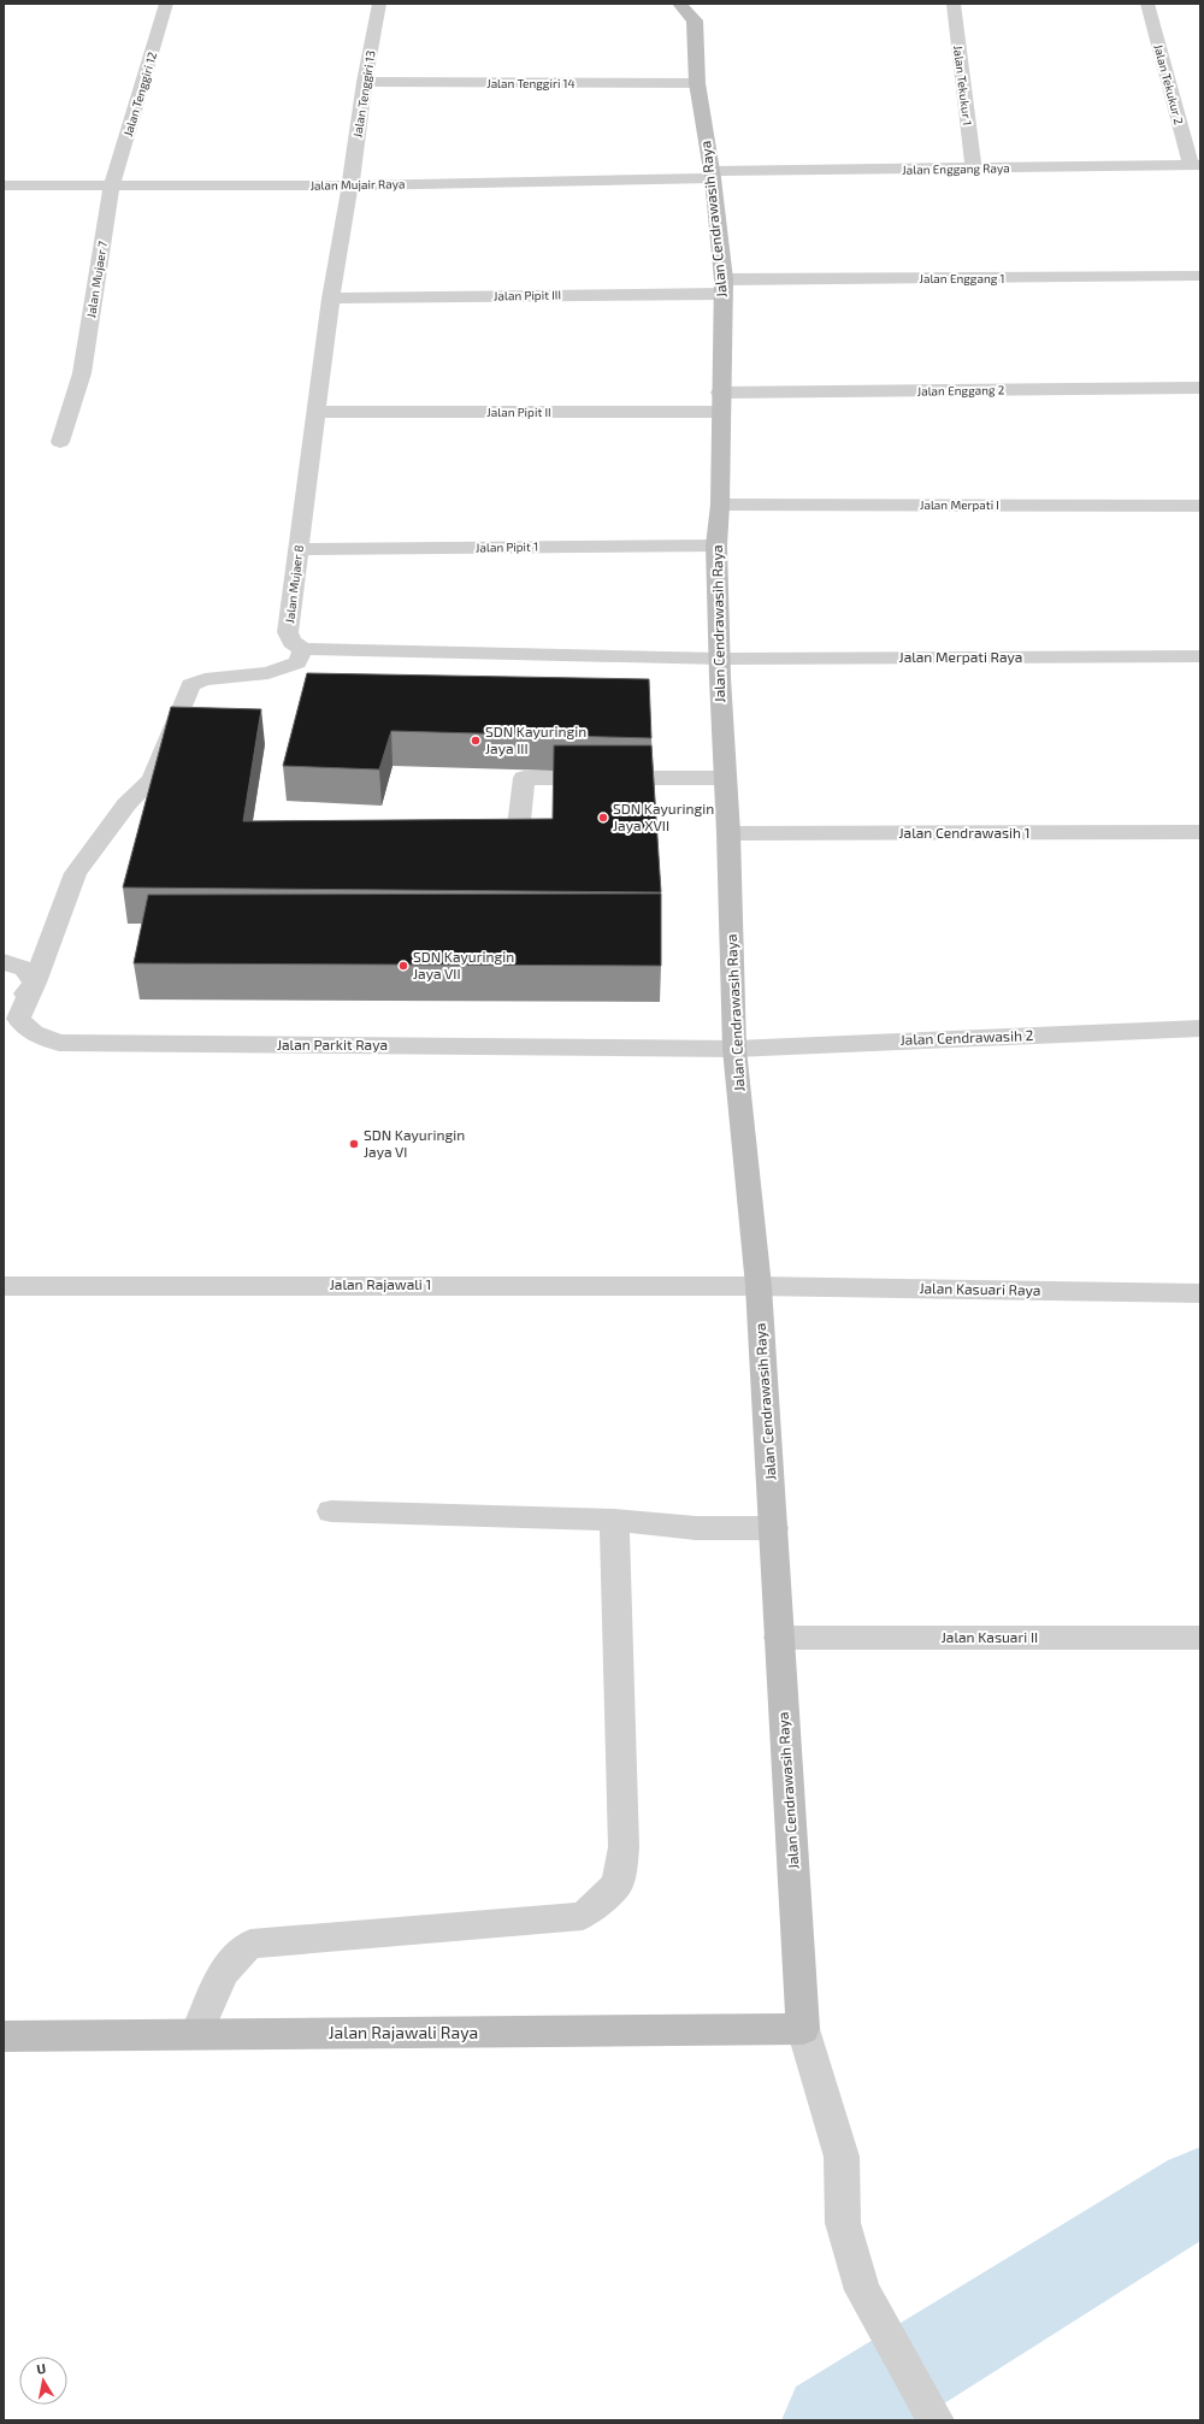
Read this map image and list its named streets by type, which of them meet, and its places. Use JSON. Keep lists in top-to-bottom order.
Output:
{
  "streets": {
    "street": [
      "Jalan Tenggiri 14",
      "Jalan Tekukur 2",
      "Jalan Tekukur 1",
      "Jalan Tenggiri 12",
      "Jalan Tenggiri 13",
      "Jalan Enggang Raya",
      "Jalan Mujair Raya",
      "Jalan Cendrawasih Raya",
      "Jalan Enggang 1",
      "Jalan Mujaer 7",
      "Jalan Pipit III",
      "Jalan Enggang 2",
      "Jalan Pipit II",
      "Jalan Merpati I",
      "Jalan Pipit 1",
      "Jalan Mujaer 8",
      "Jalan Merpati Raya",
      "Jalan Cendrawasih 1",
      "Jalan Cendrawasih 2",
      "Jalan Parkit Raya",
      "Jalan Rajawali 1",
      "Jalan Kasuari Raya",
      "Jalan Kasuari II",
      "Jalan Rajawali Raya"
    ]
  },
  "crossings": [
    ["Jalan Tenggiri 14", "Jalan Tenggiri 13"],
    ["Jalan Tenggiri 14", "Jalan Cendrawasih Raya"],
    ["Jalan Tekukur 2", "Jalan Enggang Raya"],
    ["Jalan Tekukur 1", "Jalan Enggang Raya"],
    ["Jalan Tenggiri 12", "Jalan Mujair Raya"],
    ["Jalan Tenggiri 12", "Jalan Mujaer 7"],
    ["Jalan Tenggiri 13", "Jalan Mujair Raya"],
    ["Jalan Tenggiri 13", "Jalan Mujaer 8"],
    ["Jalan Enggang Raya", "Jalan Mujair Raya"],
    ["Jalan Enggang Raya", "Jalan Cendrawasih Raya"],
    ["Jalan Mujair Raya", "Jalan Cendrawasih Raya"],
    ["Jalan Mujair Raya", "Jalan Mujaer 7"],
    ["Jalan Mujair Raya", "Jalan Mujaer 8"],
    ["Jalan Cendrawasih Raya", "Jalan Enggang 1"],
    ["Jalan Cendrawasih Raya", "Jalan Pipit III"],
    ["Jalan Cendrawasih Raya", "Jalan Enggang 2"],
    ["Jalan Cendrawasih Raya", "Jalan Pipit II"],
    ["Jalan Cendrawasih Raya", "Jalan Merpati I"],
    ["Jalan Cendrawasih Raya", "Jalan Pipit 1"],
    ["Jalan Cendrawasih Raya", "Jalan Merpati Raya"],
    ["Jalan Cendrawasih Raya", "Jalan Cendrawasih 1"],
    ["Jalan Cendrawasih Raya", "Jalan Cendrawasih 2"],
    ["Jalan Cendrawasih Raya", "Jalan Parkit Raya"],
    ["Jalan Cendrawasih Raya", "Jalan Rajawali 1"],
    ["Jalan Cendrawasih Raya", "Jalan Kasuari Raya"],
    ["Jalan Cendrawasih Raya", "Jalan Kasuari II"],
    ["Jalan Cendrawasih Raya", "Jalan Rajawali Raya"],
    ["Jalan Enggang 1", "Jalan Pipit III"],
    ["Jalan Pipit III", "Jalan Mujaer 8"],
    ["Jalan Enggang 2", "Jalan Pipit II"],
    ["Jalan Pipit II", "Jalan Mujaer 8"],
    ["Jalan Pipit 1", "Jalan Mujaer 8"],
    ["Jalan Cendrawasih 2", "Jalan Parkit Raya"],
    ["Jalan Rajawali 1", "Jalan Kasuari Raya"]
  ],
  "places": [
    "SDN Kayuringin Jaya III",
    "SDN Kayuringin Jaya XVII",
    "SDN Kayuringin Jaya VII",
    "SDN Kayuringin Jaya VI"
  ],
  "north": "top"
}
